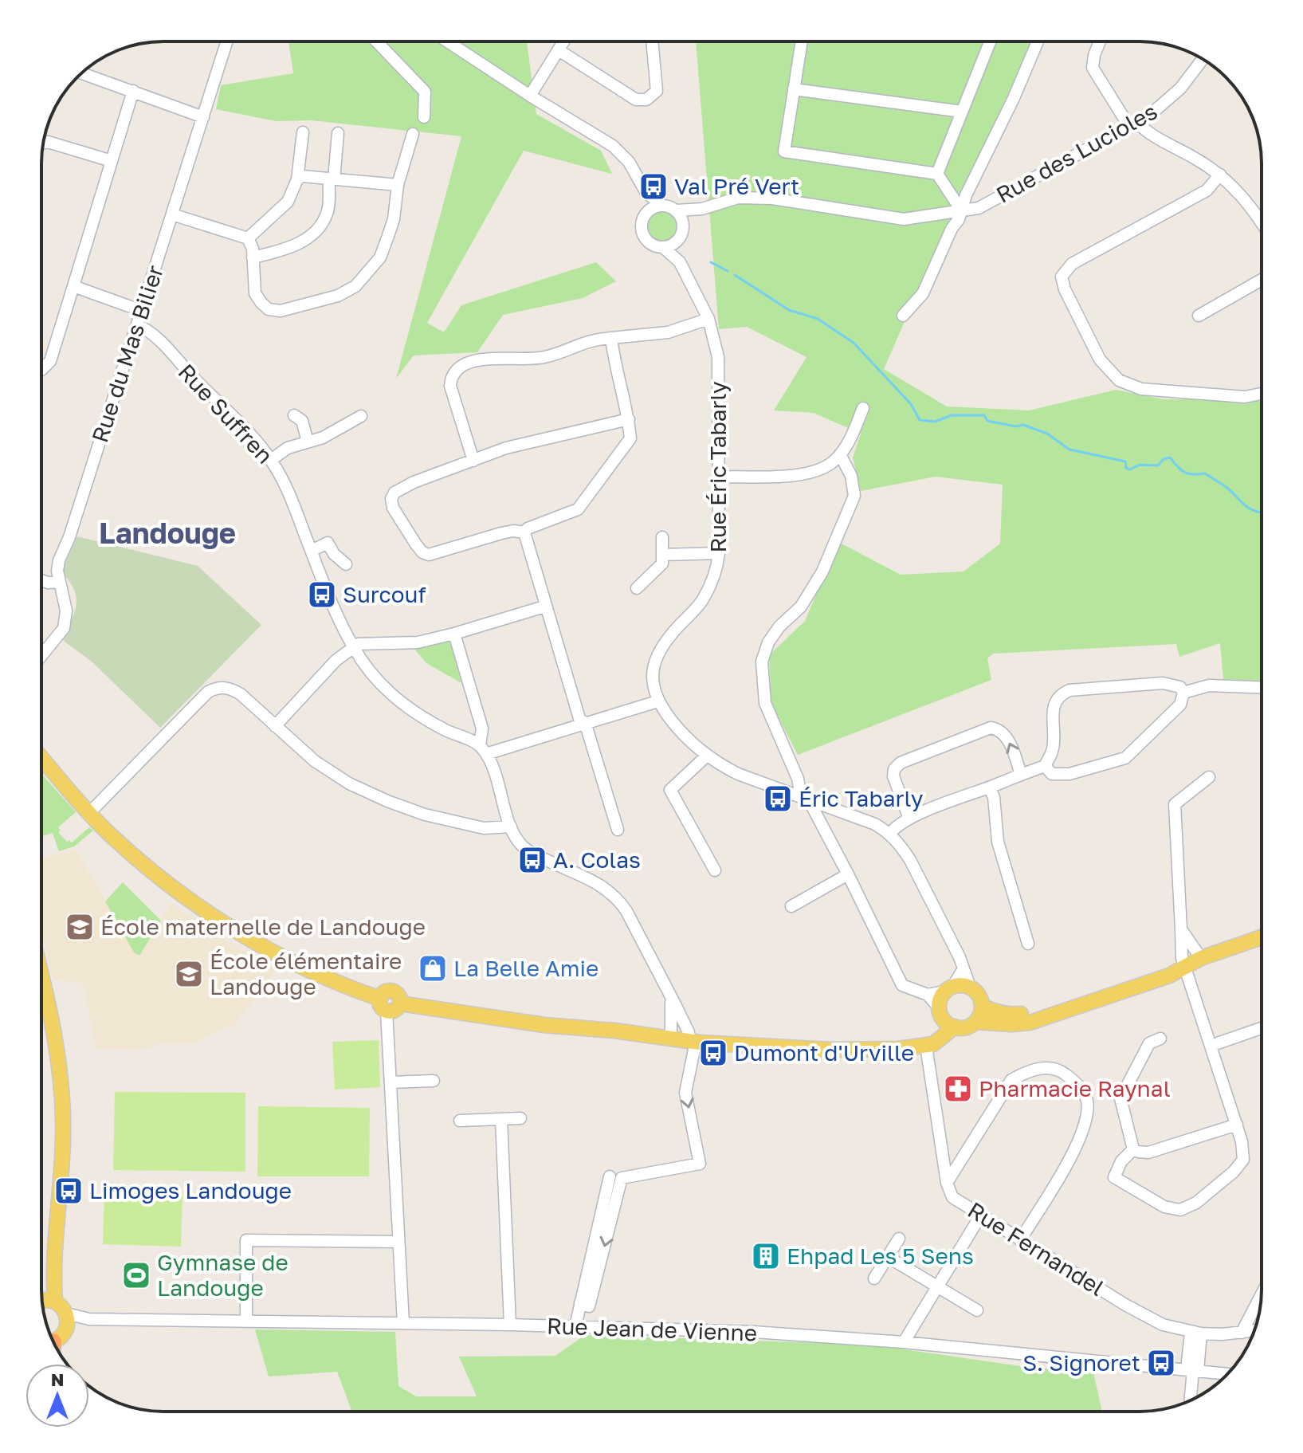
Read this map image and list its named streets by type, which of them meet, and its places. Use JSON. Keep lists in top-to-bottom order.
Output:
{
  "streets": {
    "street": [
      "Rue des Lucioles",
      "Rue du Mas Bilier",
      "Rue Suffren",
      "Rue Éric Tabarly",
      "Rue Fernandel",
      "Rue Jean de Vienne"
    ]
  },
  "crossings": [
    ["Rue du Mas Bilier", "Rue Suffren"]
  ],
  "districts": ["Landouge"],
  "places": {
    "bus stop": [
      "Val Pré Vert",
      "Surcouf",
      "Éric Tabarly",
      "A. Colas",
      "Dumont d'Urville",
      "Limoges Landouge",
      "S. Signoret"
    ],
    "school or university": ["École maternelle de Landouge", "École élémentaire Landouge"],
    "shop": ["La Belle Amie"],
    "pharmacy": ["Pharmacie Raynal"],
    "building": ["Ehpad Les 5 Sens"],
    "sports": ["Gymnase de Landouge"]
  },
  "north": "top"
}
